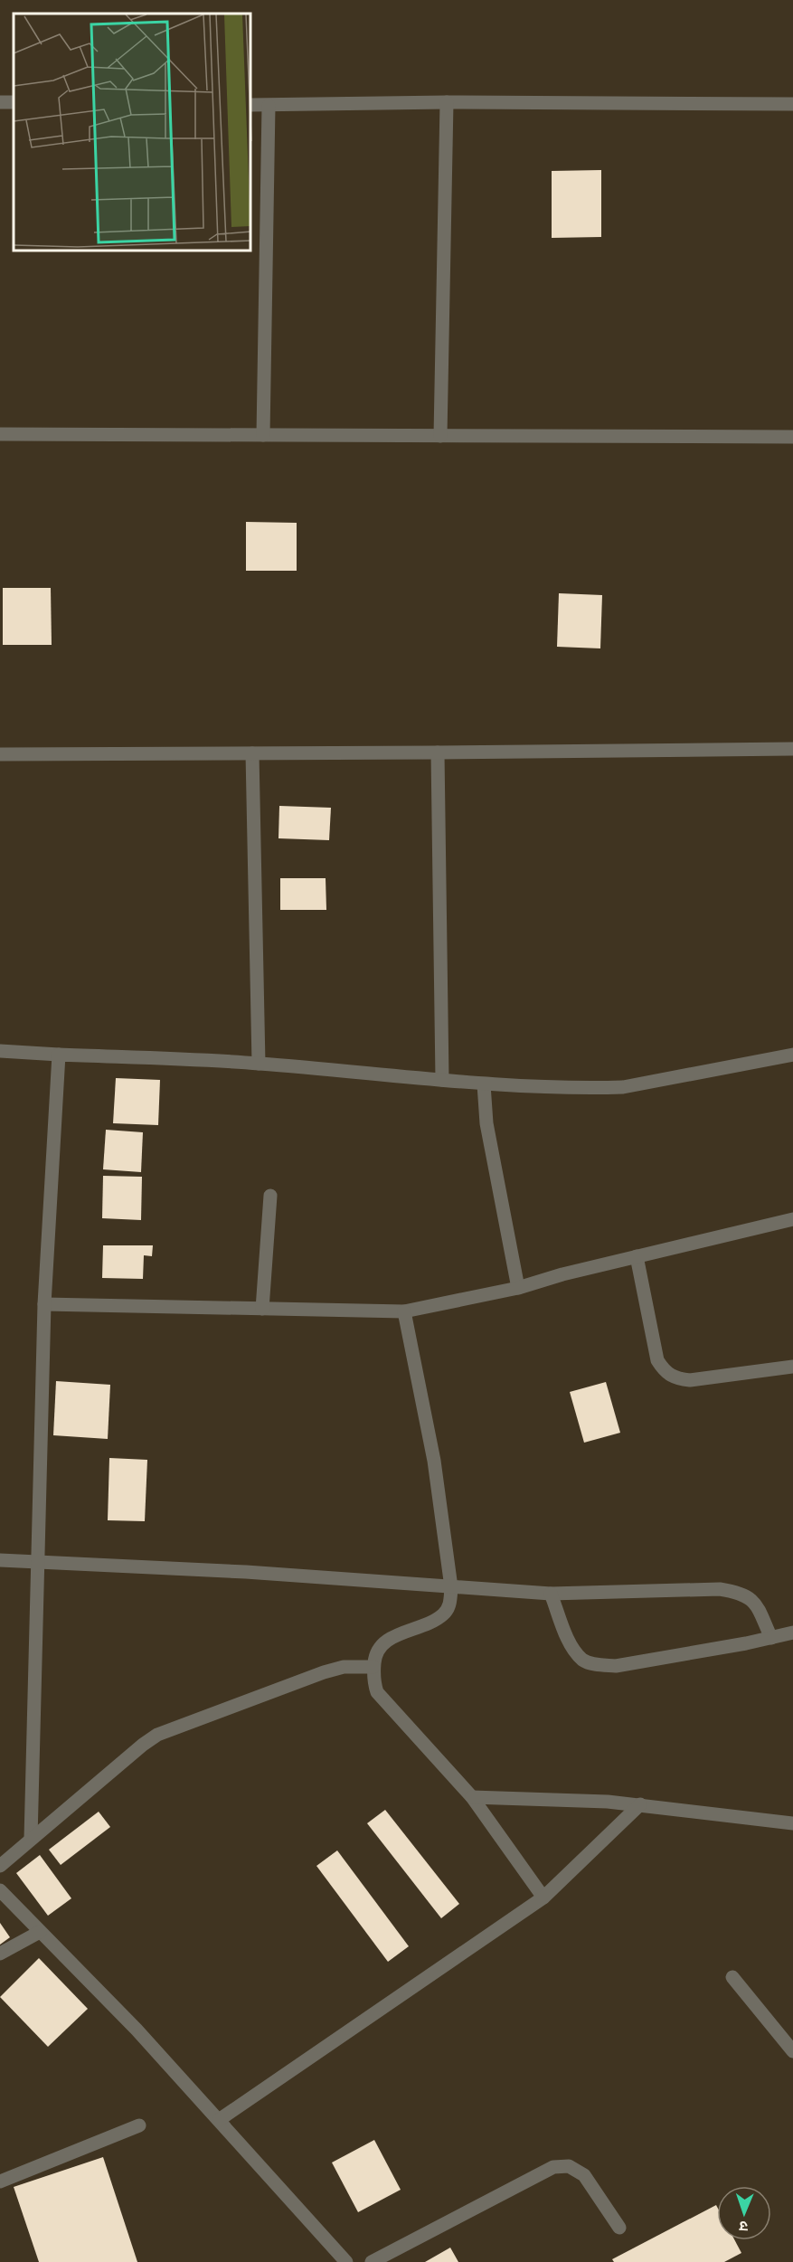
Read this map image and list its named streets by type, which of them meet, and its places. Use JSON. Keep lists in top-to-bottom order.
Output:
{
  "north": "bottom"
}
